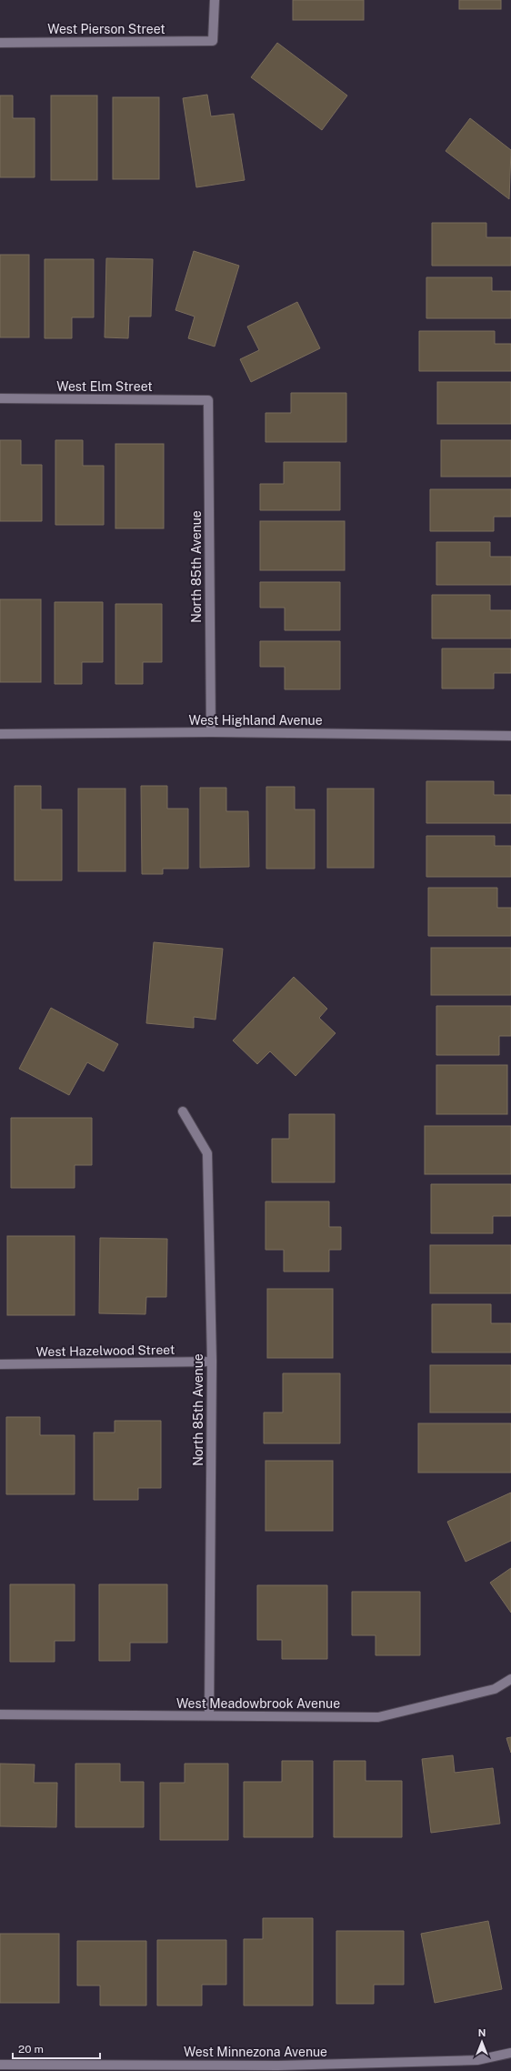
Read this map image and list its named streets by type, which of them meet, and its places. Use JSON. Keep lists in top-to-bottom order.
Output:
{
  "streets": {
    "street": [
      "West Pierson Street",
      "West Elm Street",
      "North 85th Avenue",
      "West Highland Avenue",
      "West Hazelwood Street",
      "West Meadowbrook Avenue",
      "West Minnezona Avenue"
    ]
  },
  "crossings": [
    ["West Elm Street", "North 85th Avenue"],
    ["North 85th Avenue", "West Highland Avenue"],
    ["North 85th Avenue", "West Hazelwood Street"],
    ["North 85th Avenue", "West Meadowbrook Avenue"]
  ],
  "scale_bar": "20 m",
  "north": "top"
}
